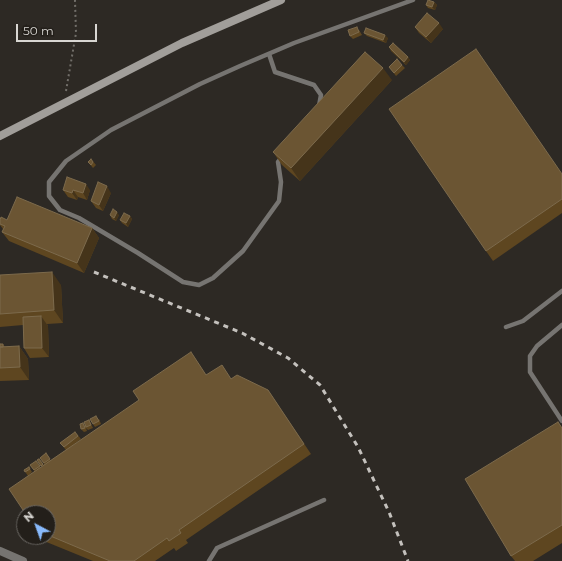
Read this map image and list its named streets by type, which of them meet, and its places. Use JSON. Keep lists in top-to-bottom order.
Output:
{
  "scale_bar": "50 m",
  "north": "top left"
}
